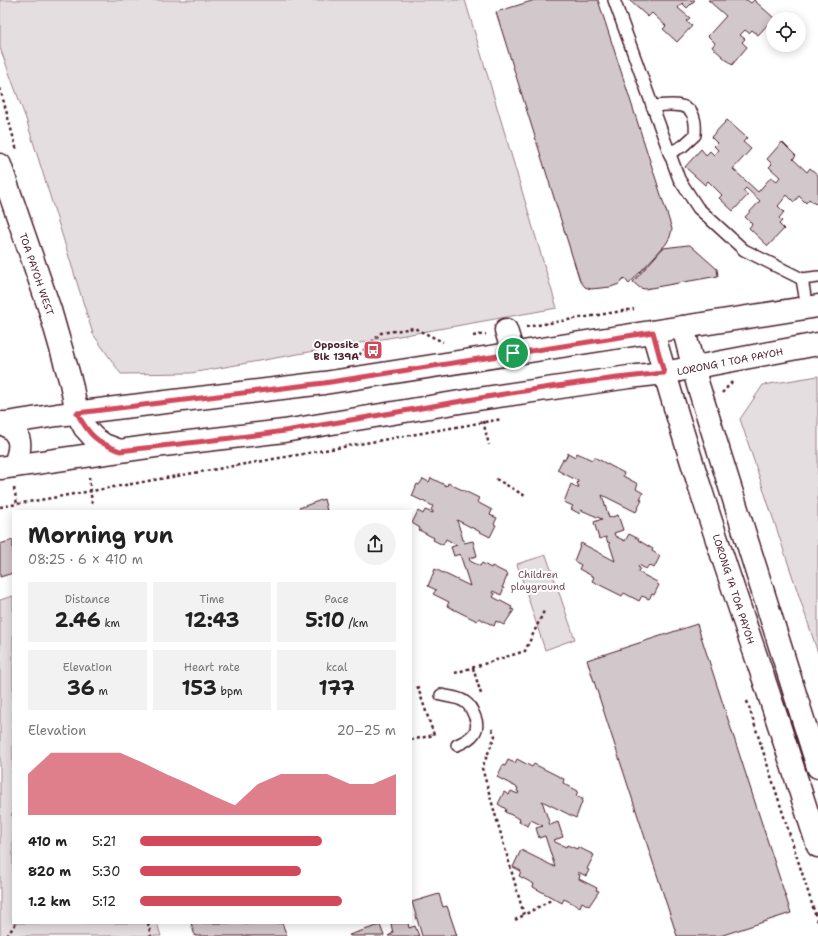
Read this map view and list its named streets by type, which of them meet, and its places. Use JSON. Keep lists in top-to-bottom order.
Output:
{
  "streets": {
    "main road": ["TOA PAYOH WEST", "LORONG 1 TOA PAYOH", "LORONG 1A TOA PAYOH"]
  },
  "crossings": [
    ["TOA PAYOH WEST", "LORONG 1 TOA PAYOH"],
    ["LORONG 1 TOA PAYOH", "LORONG 1A TOA PAYOH"]
  ],
  "parks": ["Children playground"],
  "places": {
    "bus stop": ["Opposite Blk 139A"]
  },
  "page": {
    "heading": ["Morning run", "08:25 · 6 × 410 m"],
    "stats": [
      ["Distance", "2.46 km"],
      ["Time", "12:43"],
      ["Pace", "5:10 /km"],
      ["Elevation", "36 m"],
      ["Heart rate", "153 bpm"],
      ["kcal", "177"]
    ],
    "chart": ["Elevation", "20–25 m"],
    "list": [
      {
        "name": "410 m",
        "note": "5:21"
      },
      {
        "name": "820 m",
        "note": "5:30"
      },
      {
        "name": "1.2 km",
        "note": "5:12"
      }
    ]
  }
}
